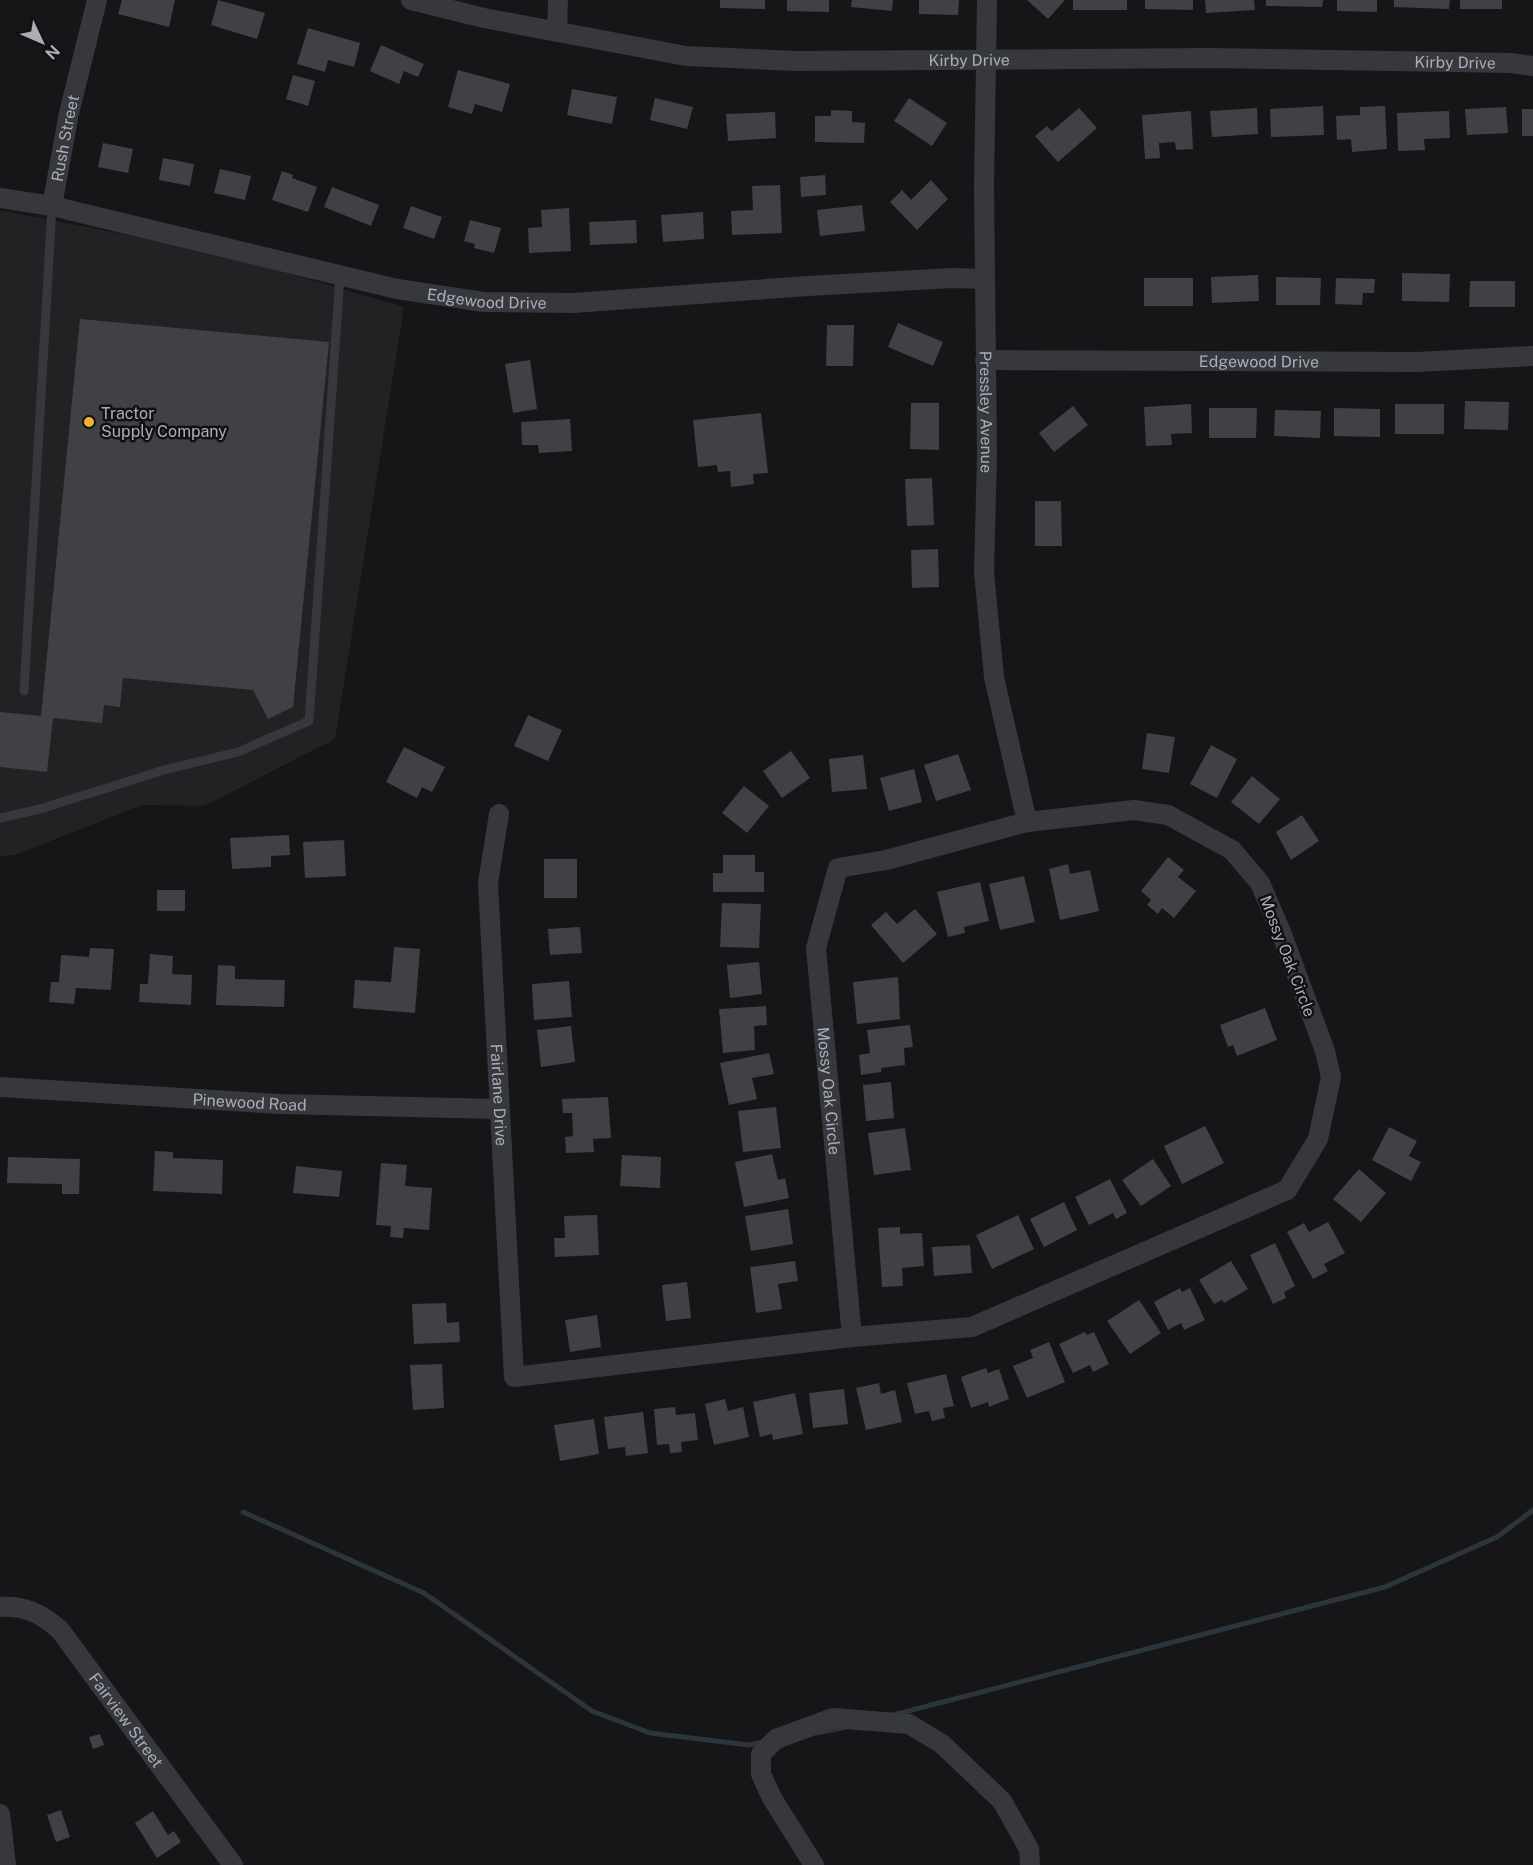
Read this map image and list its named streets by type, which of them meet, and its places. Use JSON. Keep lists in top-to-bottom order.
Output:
{
  "streets": {
    "street": [
      "Kirby Drive",
      "Rush Street",
      "Edgewood Drive",
      "Pressley Avenue",
      "Mossy Oak Circle",
      "Fairlane Drive",
      "Pinewood Road",
      "Fairview Street"
    ]
  },
  "crossings": [
    ["Kirby Drive", "Pressley Avenue"],
    ["Rush Street", "Edgewood Drive"],
    ["Edgewood Drive", "Pressley Avenue"],
    ["Pressley Avenue", "Mossy Oak Circle"],
    ["Mossy Oak Circle", "Fairlane Drive"],
    ["Fairlane Drive", "Pinewood Road"]
  ],
  "places": ["Tractor Supply Company"],
  "north": "bottom right"
}
